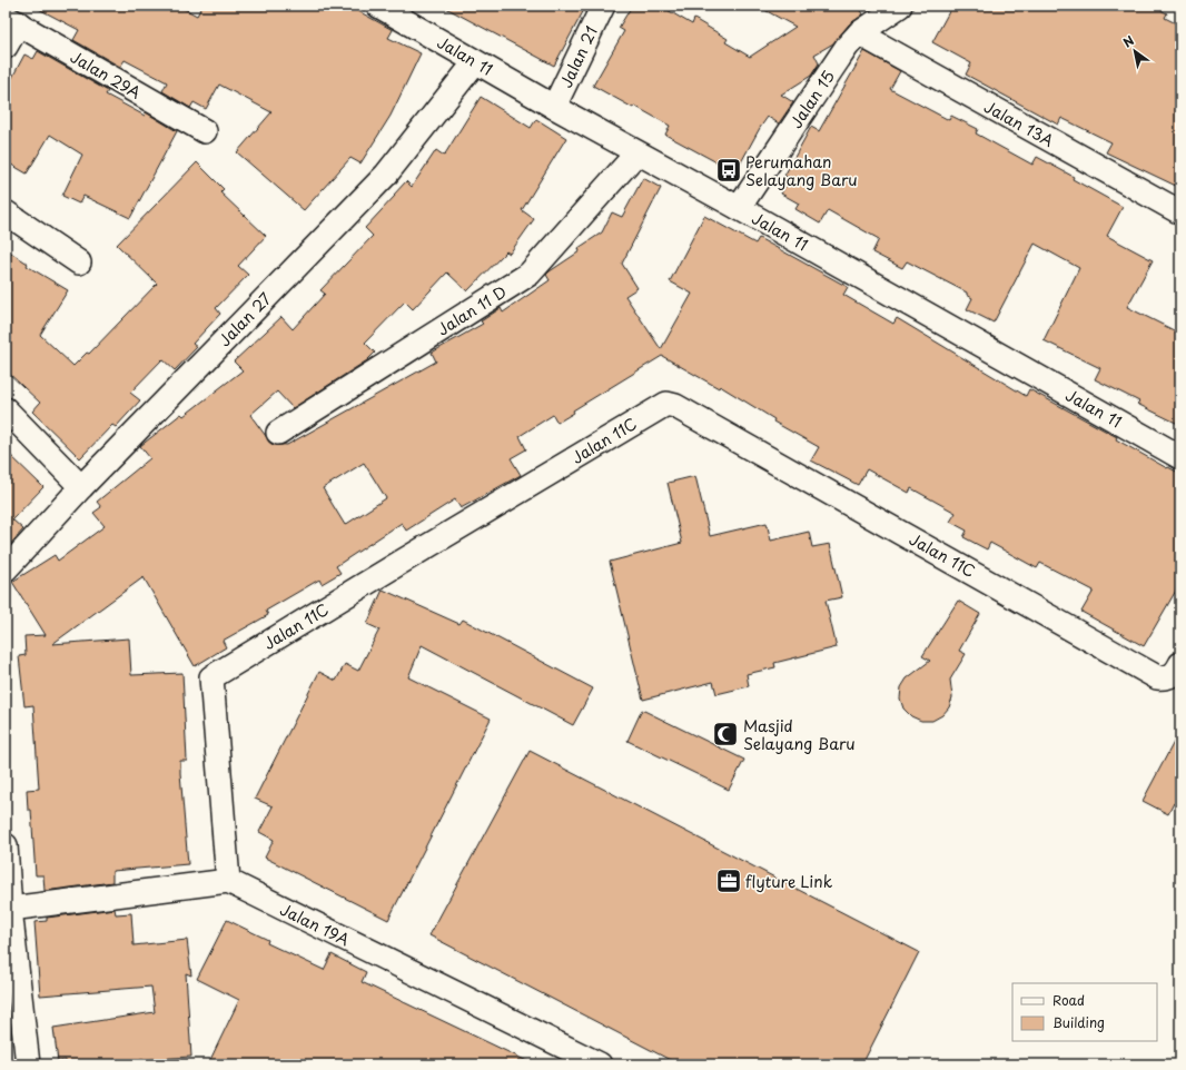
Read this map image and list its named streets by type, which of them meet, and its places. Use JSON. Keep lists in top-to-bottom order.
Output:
{
  "streets": {
    "street": [
      "Jalan 11",
      "Jalan 21",
      "Jalan 29A",
      "Jalan 15",
      "Jalan 13A",
      "Jalan 11 D",
      "Jalan 27",
      "Jalan 11C",
      "Jalan 19A"
    ]
  },
  "crossings": [
    ["Jalan 11", "Jalan 21"],
    ["Jalan 11", "Jalan 15"],
    ["Jalan 11", "Jalan 11 D"],
    ["Jalan 11", "Jalan 27"],
    ["Jalan 15", "Jalan 13A"],
    ["Jalan 11C", "Jalan 19A"]
  ],
  "places": {
    "bus stop": ["Perumahan Selayang Baru"],
    "mosque": ["Masjid Selayang Baru"],
    "office": ["flyture Link"]
  },
  "legend": ["Road", "Building"],
  "north": "top left"
}
